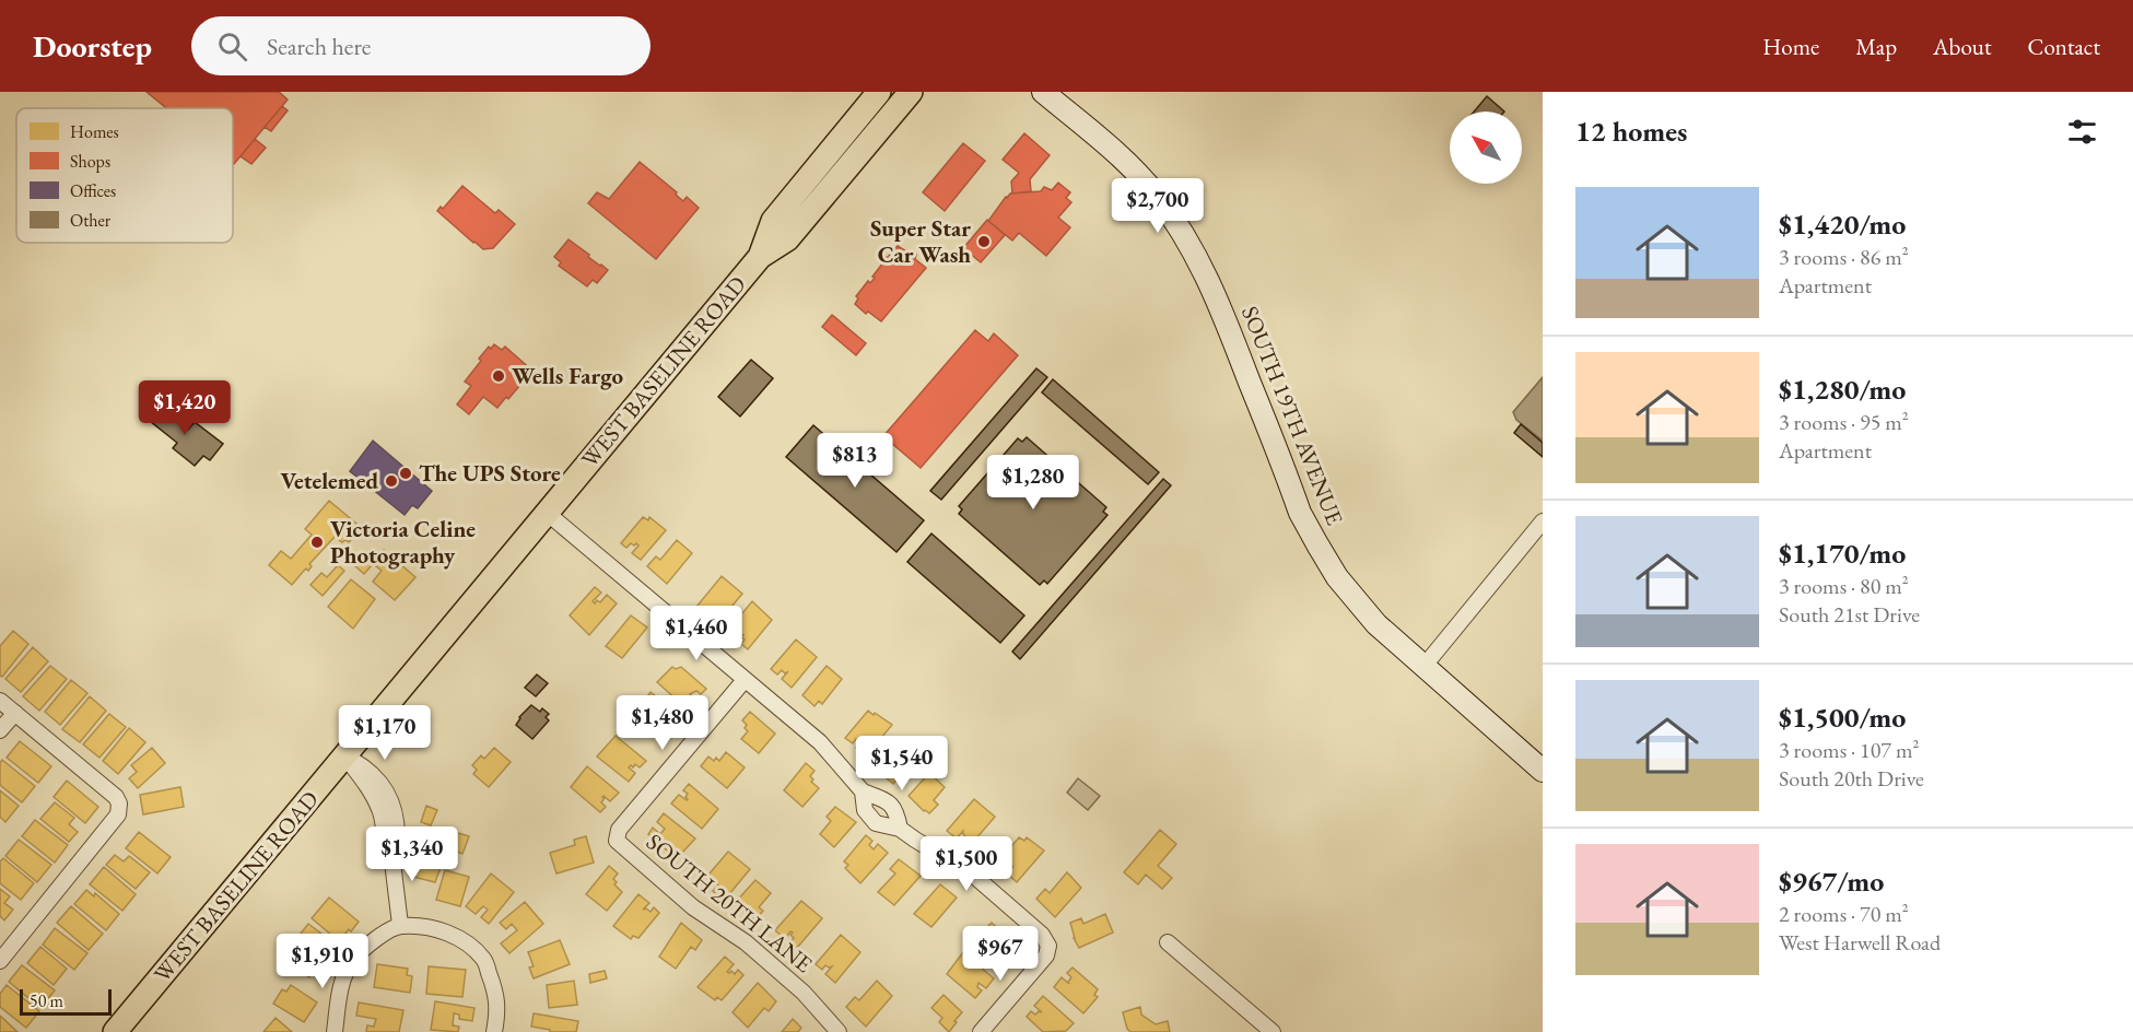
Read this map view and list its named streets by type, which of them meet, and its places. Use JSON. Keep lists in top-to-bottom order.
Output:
{
  "streets": {
    "main road": ["WEST BASELINE ROAD", "SOUTH 19TH AVENUE"],
    "street": ["SOUTH 20TH LANE"]
  },
  "places": [
    "Super Star Car Wash",
    "Wells Fargo",
    "The UPS Store",
    "Vetelemed",
    "Victoria Celine Photography"
  ],
  "legend": [
    "Homes",
    "Shops",
    "Offices",
    "Other"
  ],
  "scale_bar": "50 m",
  "north": "top left",
  "page": {
    "header": "Doorstep",
    "search": "Search here",
    "nav": [
      "Home",
      "Map",
      "About",
      "Contact"
    ],
    "heading": "12 homes",
    "list": [
      {
        "name": "$1,420/mo",
        "note": "3 rooms · 86 m² · Apartment"
      },
      {
        "name": "$1,280/mo",
        "note": "3 rooms · 95 m² · Apartment"
      },
      {
        "name": "$1,170/mo",
        "note": "3 rooms · 80 m² · South 21st Drive"
      },
      {
        "name": "$1,500/mo",
        "note": "3 rooms · 107 m² · South 20th Drive"
      },
      {
        "name": "$967/mo",
        "note": "2 rooms · 70 m² · West Harwell Road"
      }
    ],
    "price": [
      "$2,700",
      "$1,420",
      "$813",
      "$1,280",
      "$1,460",
      "$1,480",
      "$1,170",
      "$1,540",
      "$1,340",
      "$1,500",
      "$967",
      "$1,910"
    ],
    "scale": "50 m"
  }
}
